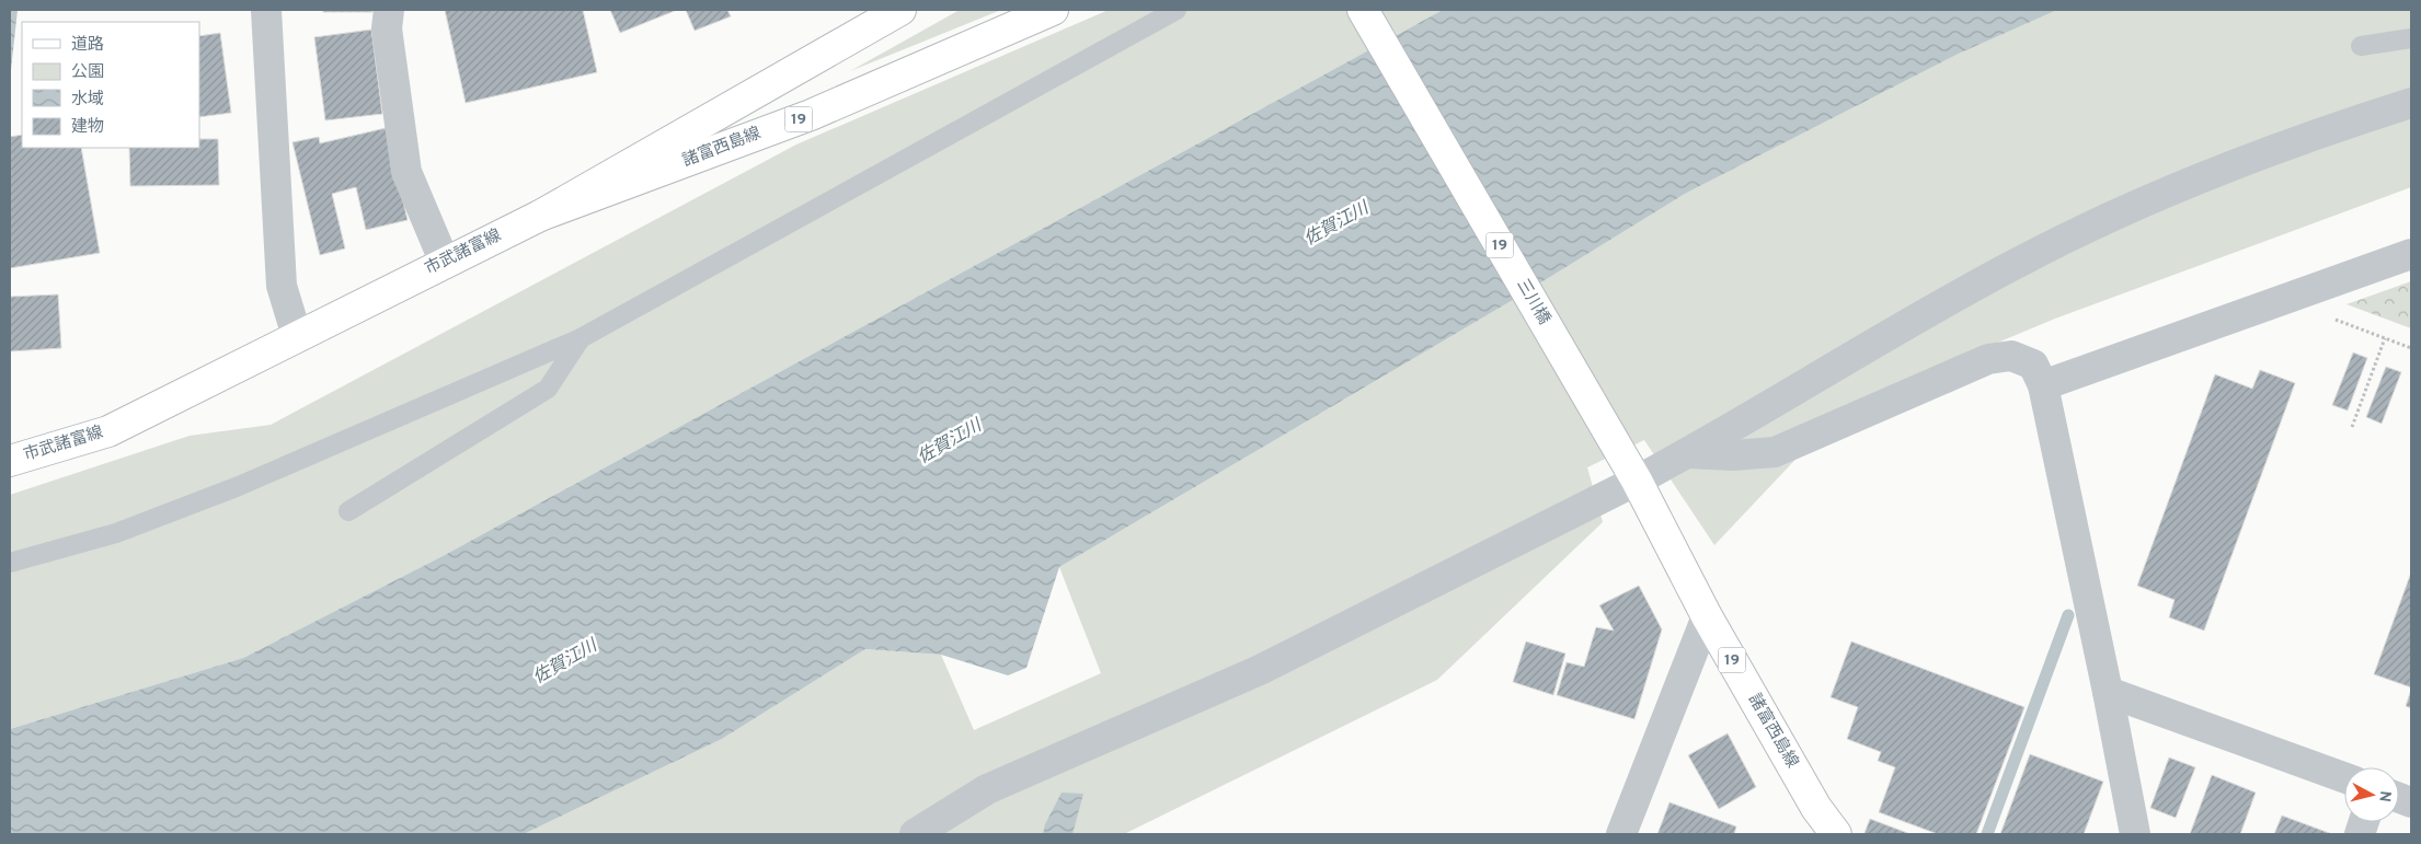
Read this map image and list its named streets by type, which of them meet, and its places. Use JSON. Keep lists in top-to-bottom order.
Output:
{
  "streets": {
    "main road": [
      "19",
      "諸富西島線",
      "市武諸富線",
      "三川橋"
    ]
  },
  "crossings": [
    ["諸富西島線", "市武諸富線"],
    ["諸富西島線", "三川橋"]
  ],
  "water": ["佐賀江川"],
  "legend": [
    "道路",
    "公園",
    "水域",
    "建物"
  ],
  "north": "right"
}
